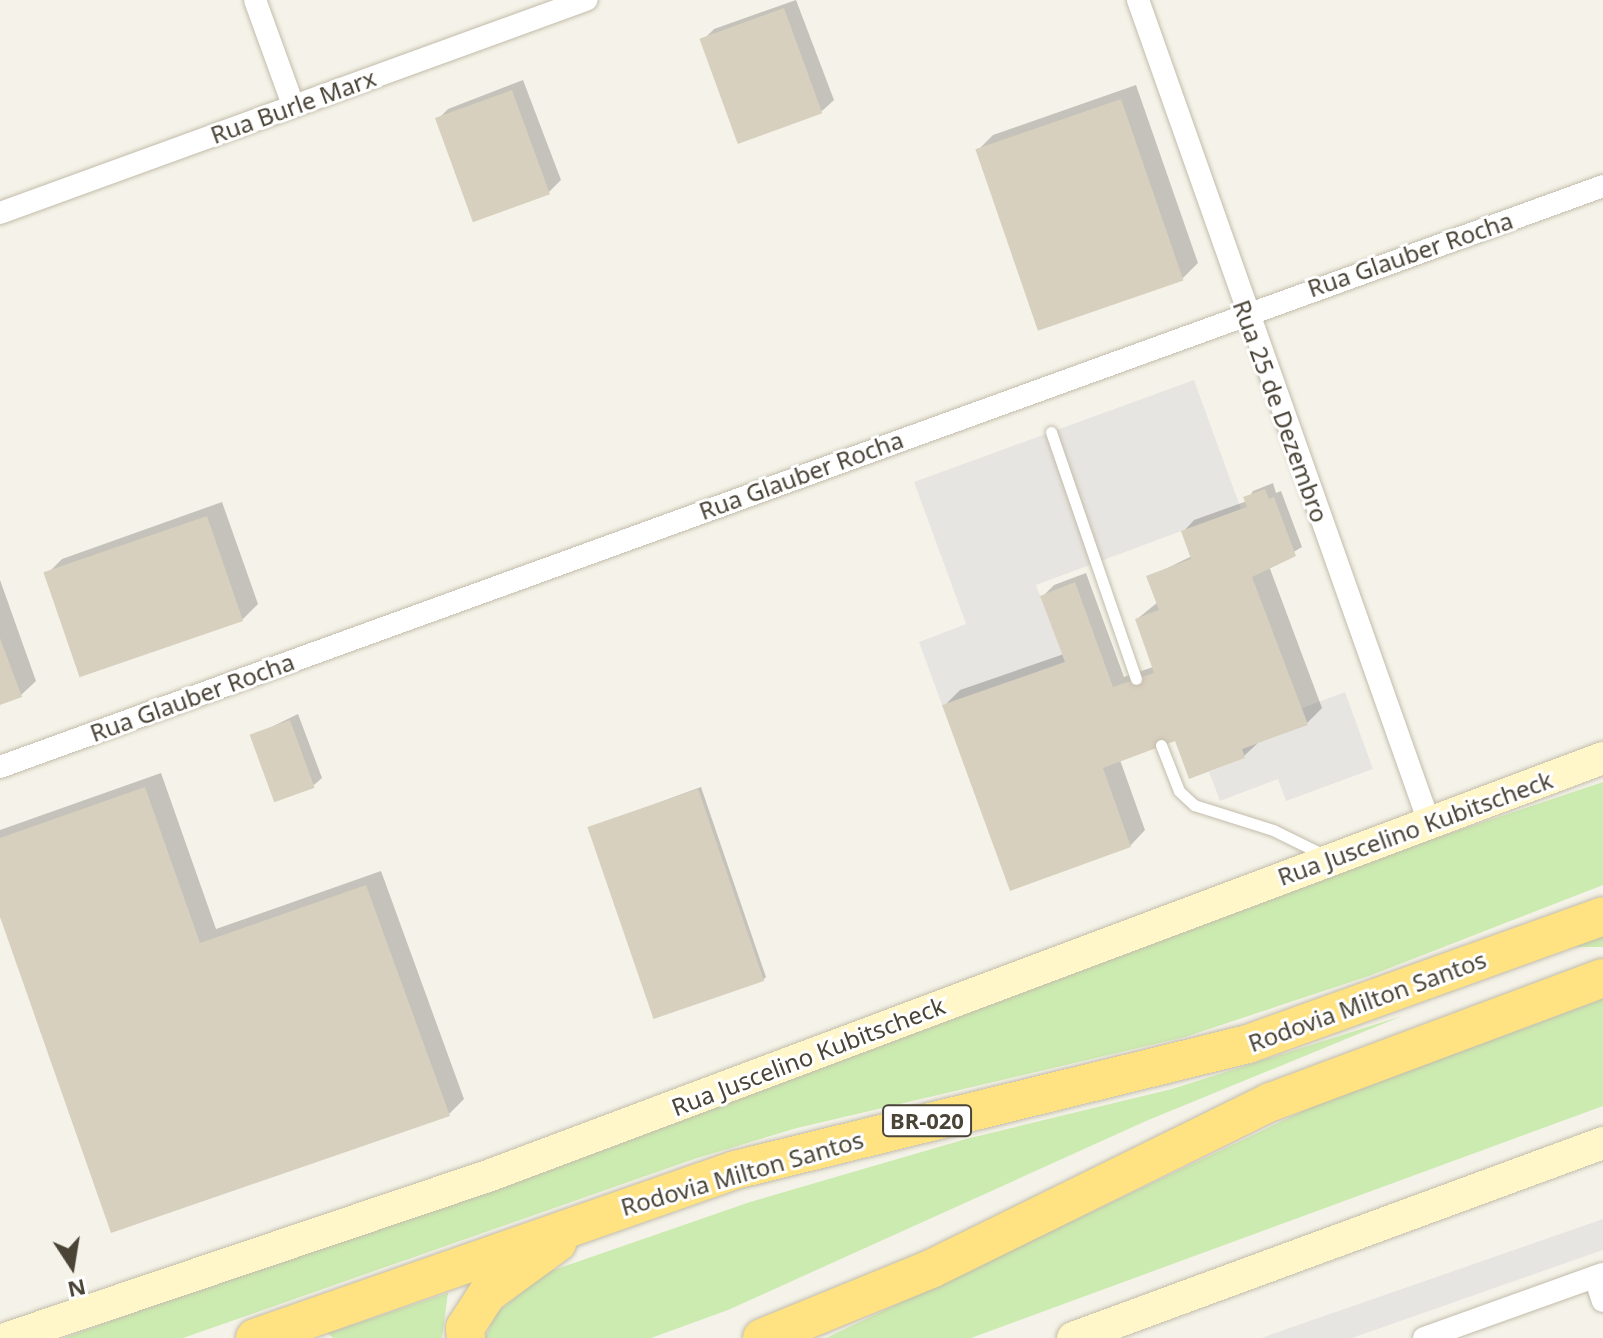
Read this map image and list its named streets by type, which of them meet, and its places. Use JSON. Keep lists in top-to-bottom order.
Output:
{
  "streets": {
    "highway": ["Rodovia Milton Santos", "BR-020"],
    "main road": ["Rua Juscelino Kubitscheck"],
    "street": ["Rua Burle Marx", "Rua Glauber Rocha", "Rua 25 de Dezembro"]
  },
  "crossings": [
    ["Rua Glauber Rocha", "Rua 25 de Dezembro"],
    ["Rua 25 de Dezembro", "Rua Juscelino Kubitscheck"]
  ],
  "north": "bottom"
}
